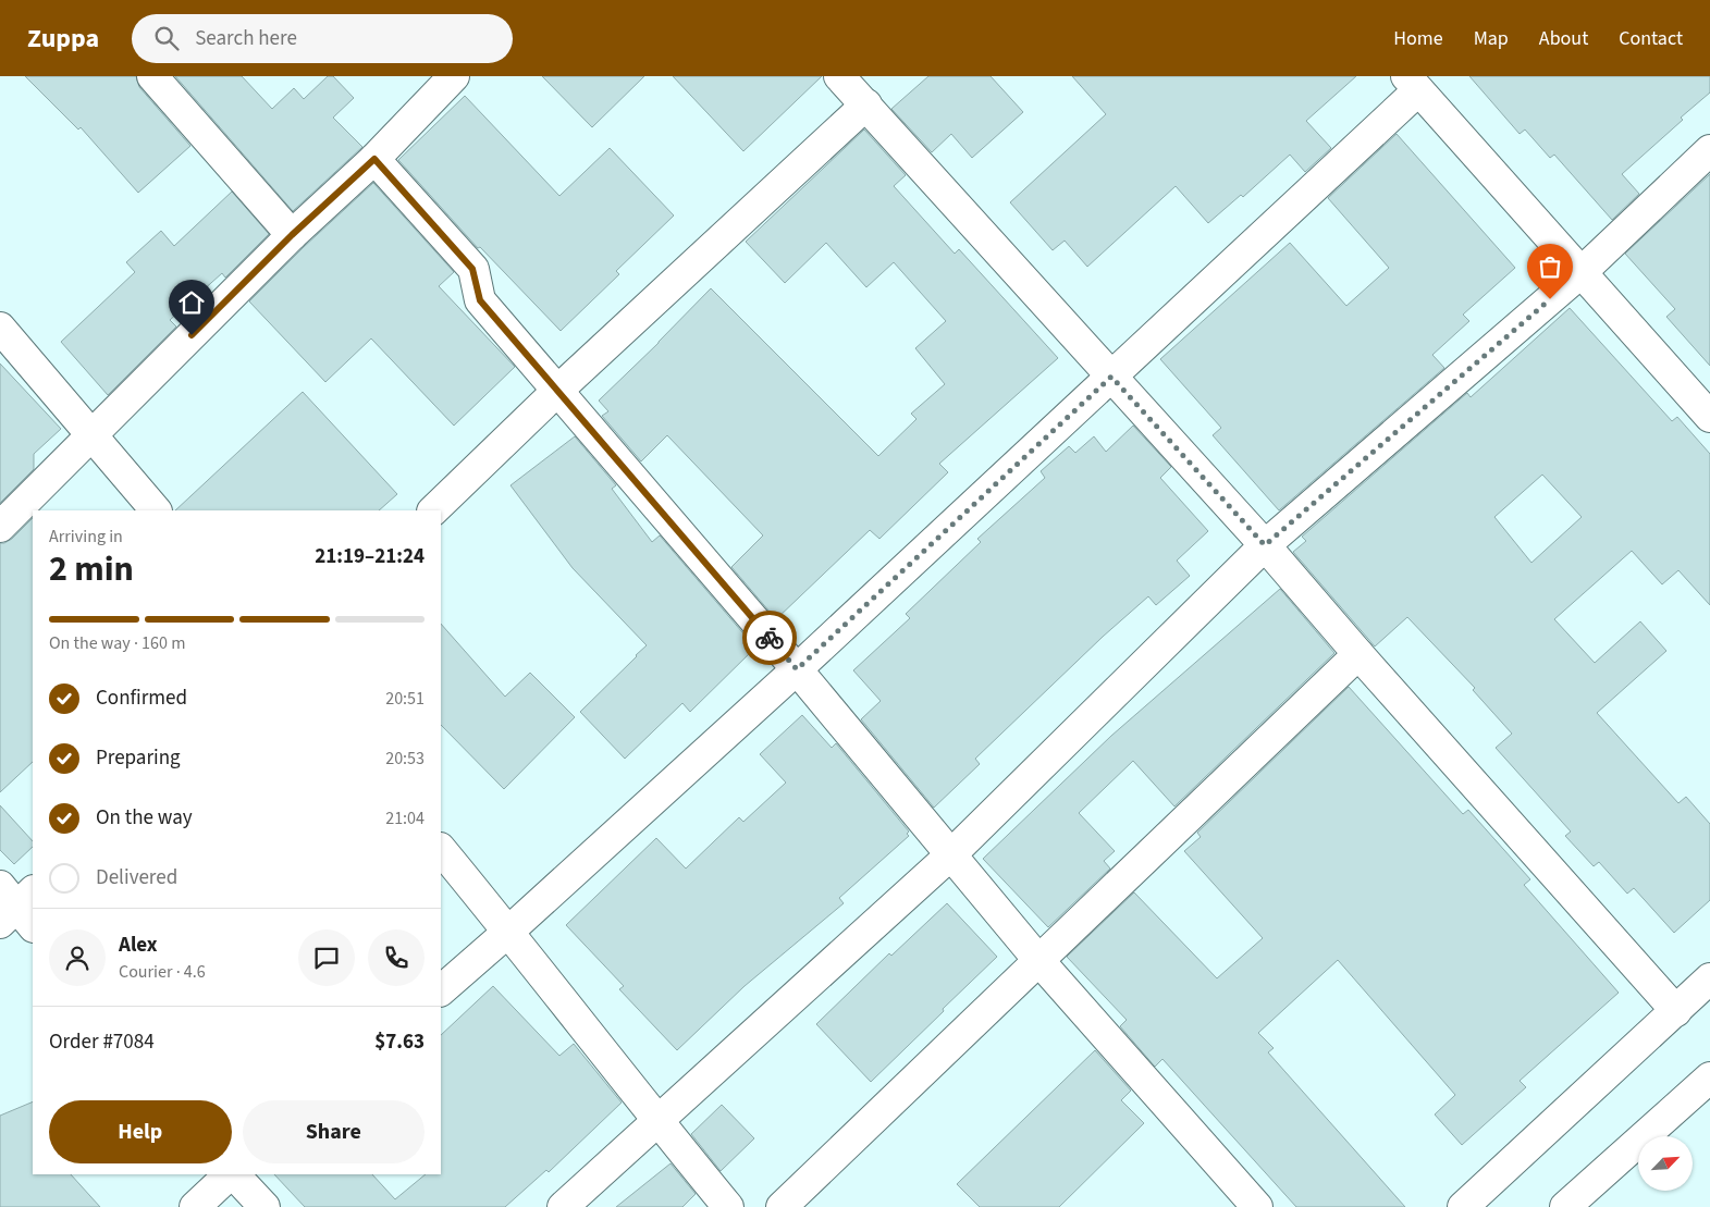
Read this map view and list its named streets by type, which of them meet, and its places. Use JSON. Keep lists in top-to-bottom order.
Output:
{
  "north": "top right",
  "page": {
    "header": "Zuppa",
    "search": "Search here",
    "nav": [
      "Home",
      "Map",
      "About",
      "Contact"
    ],
    "heading": ["2 min", "Arriving in", "21:19–21:24"],
    "panel": [
      "Alex",
      "Courier · 4.6",
      "Order #7084",
      "$7.63"
    ],
    "bar": "On the way · 160 m",
    "list": [
      ["Confirmed", "20:51"],
      ["Preparing", "20:53"],
      ["On the way", "21:04"],
      "Delivered"
    ],
    "buttons": ["Help", "Share"]
  }
}
